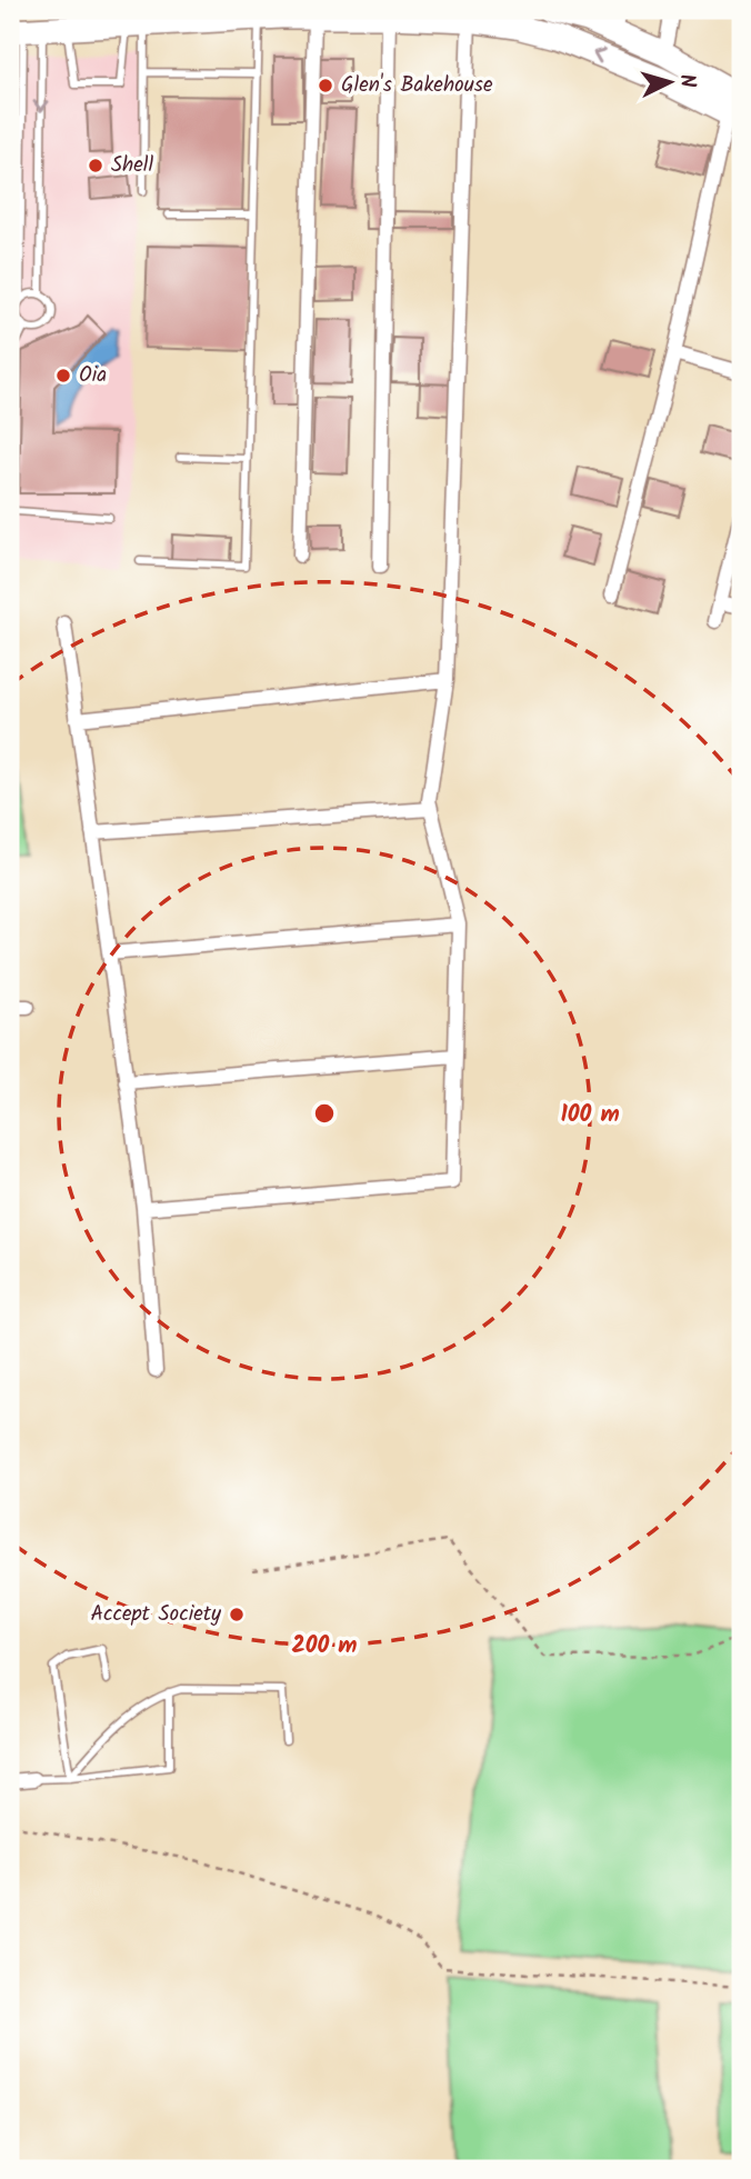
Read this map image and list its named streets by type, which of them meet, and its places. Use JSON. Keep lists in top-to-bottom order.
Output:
{
  "places": [
    "Glen's Bakehouse",
    "Shell",
    "Oia",
    "Accept Society"
  ],
  "north": "right",
  "rings": ["100 m", "200 m"]
}
